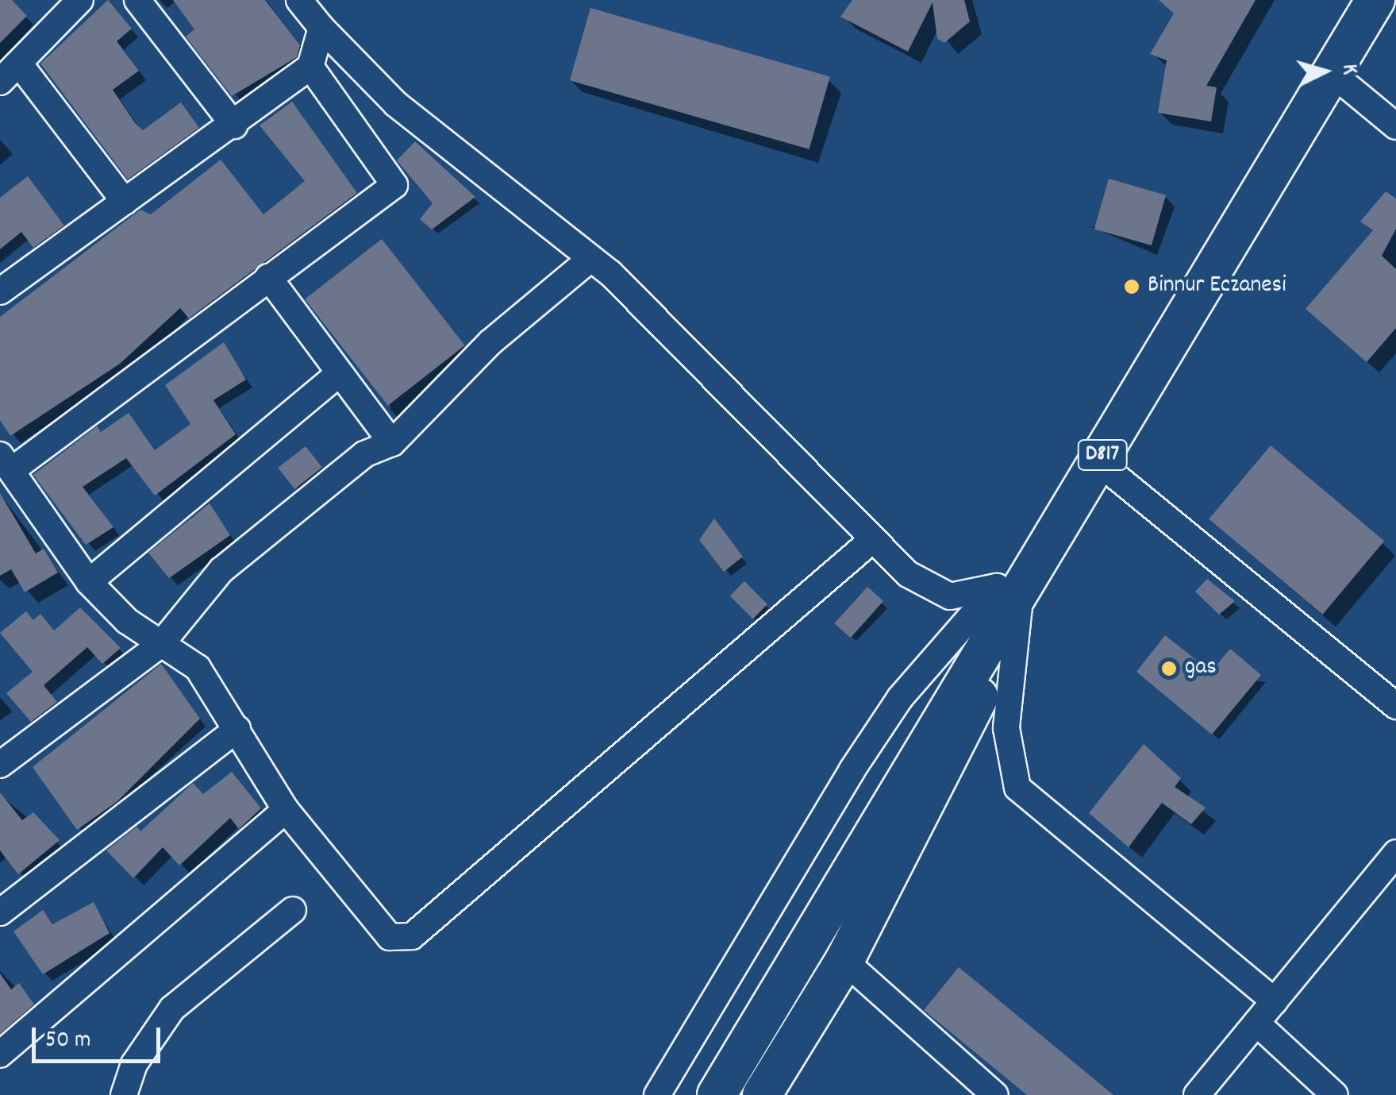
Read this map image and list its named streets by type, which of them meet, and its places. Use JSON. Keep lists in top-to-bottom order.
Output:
{
  "streets": {
    "highway": ["D817"]
  },
  "places": ["Binnur Eczanesi", "gas"],
  "scale_bar": "50 m",
  "north": "right"
}
